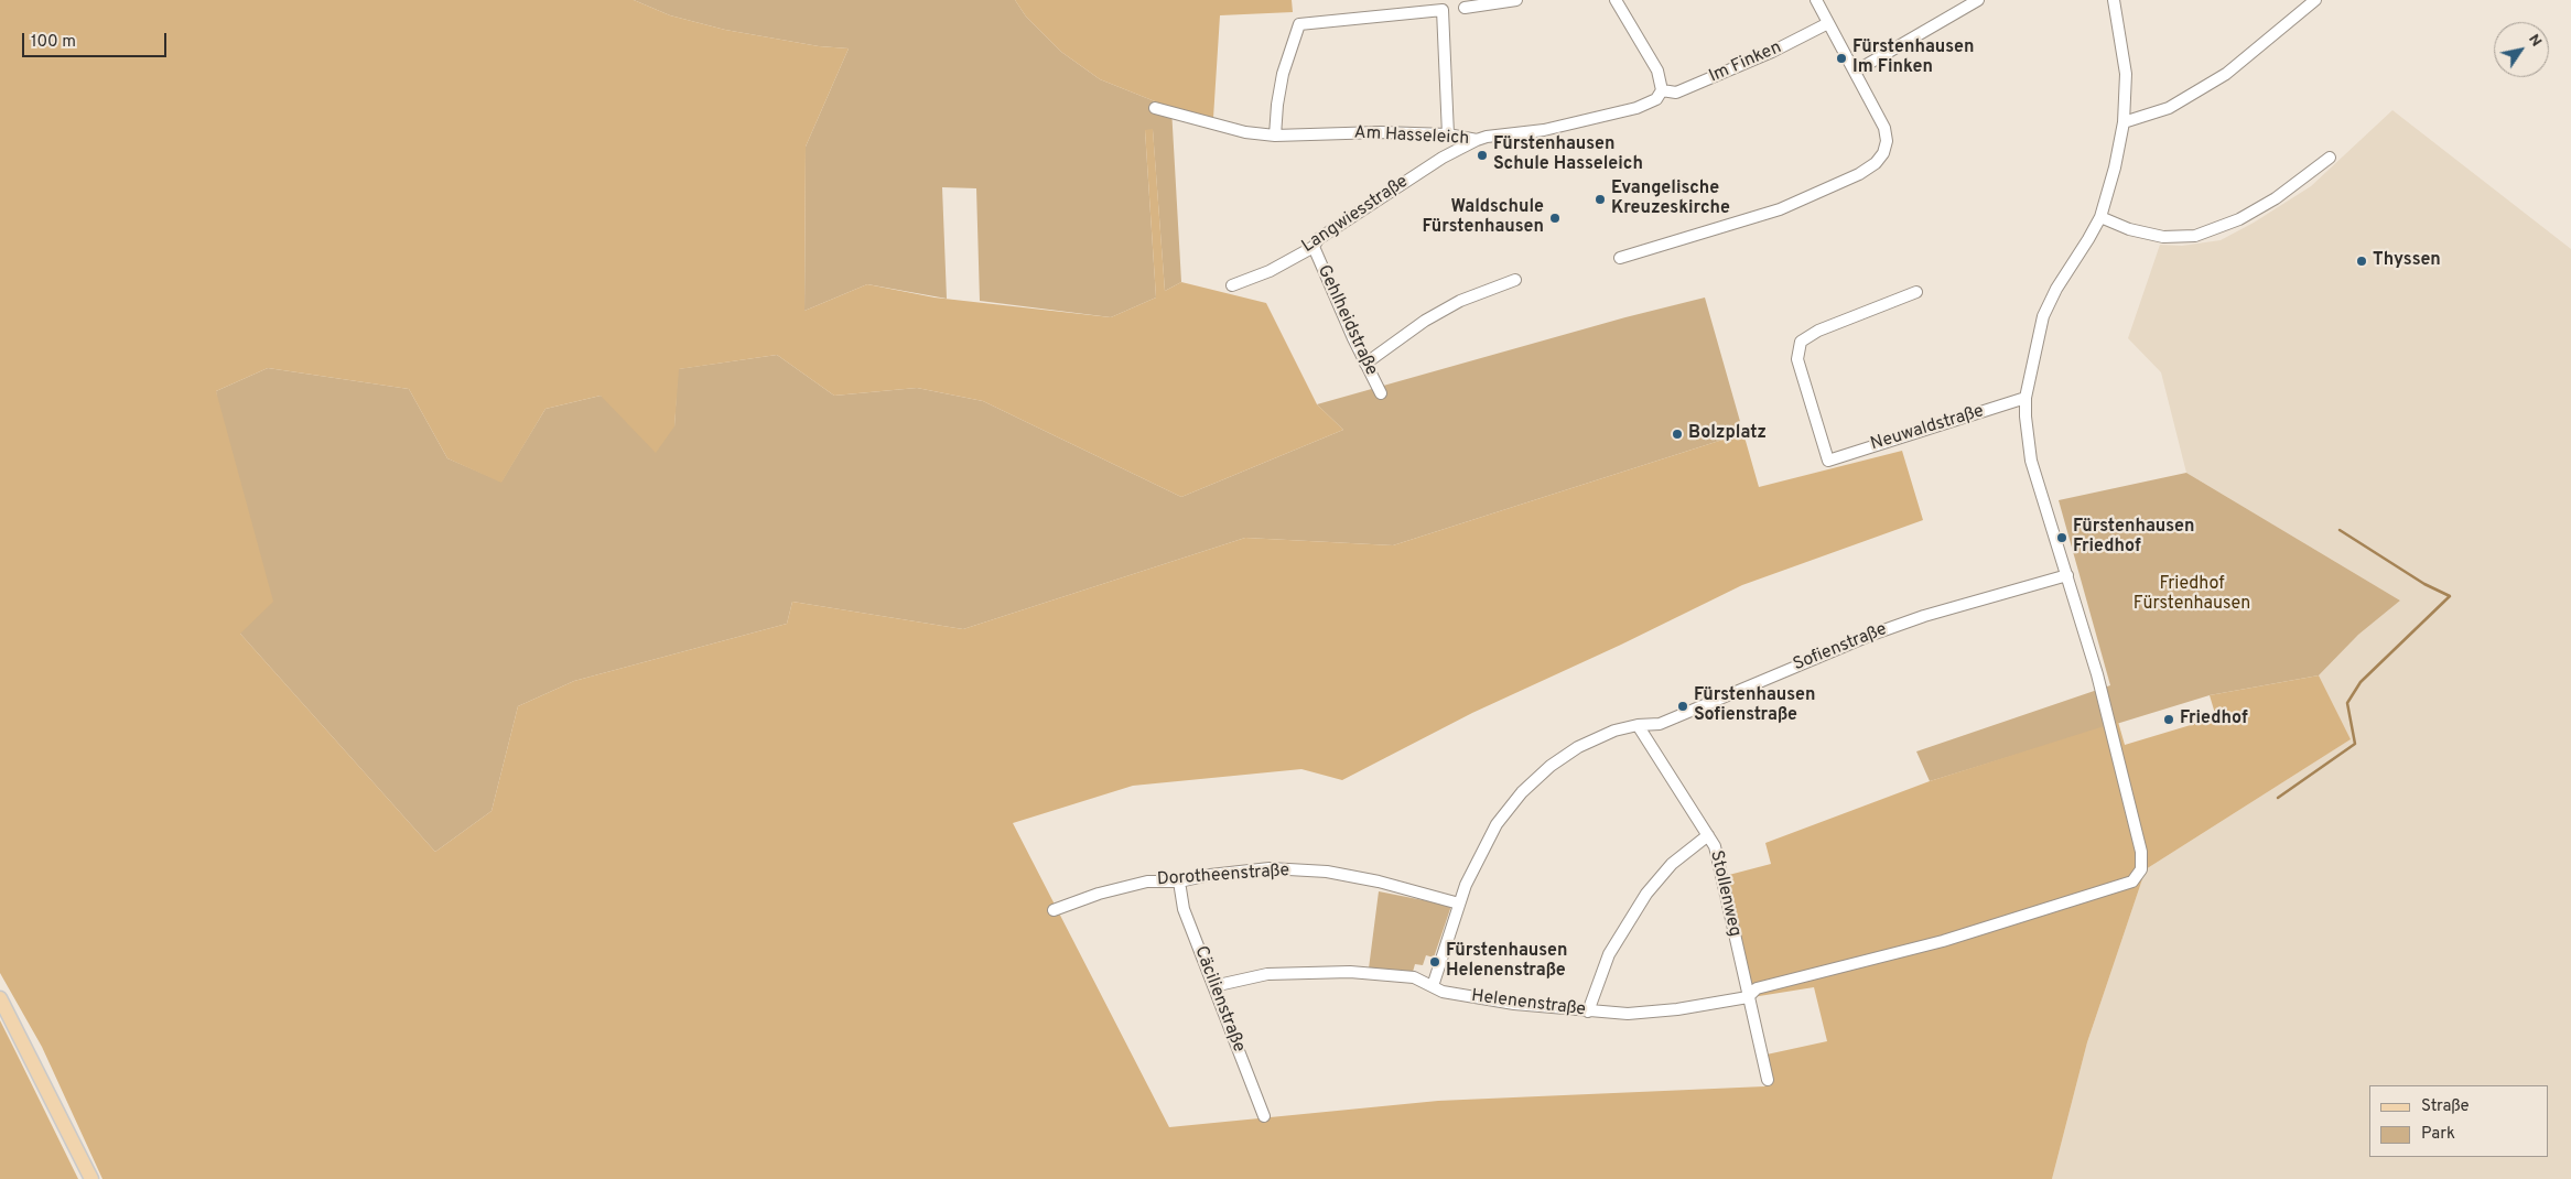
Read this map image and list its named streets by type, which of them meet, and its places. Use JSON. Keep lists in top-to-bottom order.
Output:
{
  "streets": {
    "street": [
      "Im Finken",
      "Am Hasseleich",
      "Langwiesstraße",
      "Gehlheidstraße",
      "Neuwaldstraße",
      "Sofienstraße",
      "Dorotheenstraße",
      "Stollenweg",
      "Cäcilienstraße",
      "Helenenstraße"
    ]
  },
  "crossings": [
    ["Im Finken", "Am Hasseleich"],
    ["Am Hasseleich", "Langwiesstraße"],
    ["Langwiesstraße", "Gehlheidstraße"],
    ["Neuwaldstraße", "Helenenstraße"],
    ["Sofienstraße", "Dorotheenstraße"],
    ["Sofienstraße", "Stollenweg"],
    ["Sofienstraße", "Helenenstraße"],
    ["Dorotheenstraße", "Cäcilienstraße"],
    ["Stollenweg", "Helenenstraße"],
    ["Cäcilienstraße", "Helenenstraße"]
  ],
  "parks": ["Friedhof Fürstenhausen"],
  "places": [
    "Fürstenhausen Im Finken",
    "Fürstenhausen Schule Hasseleich",
    "Evangelische Kreuzeskirche",
    "Waldschule Fürstenhausen",
    "Thyssen",
    "Bolzplatz",
    "Fürstenhausen Friedhof",
    "Fürstenhausen Sofienstraße",
    "Friedhof",
    "Fürstenhausen Helenenstraße"
  ],
  "legend": ["Straße", "Park"],
  "scale_bar": "100 m",
  "north": "top right"
}
